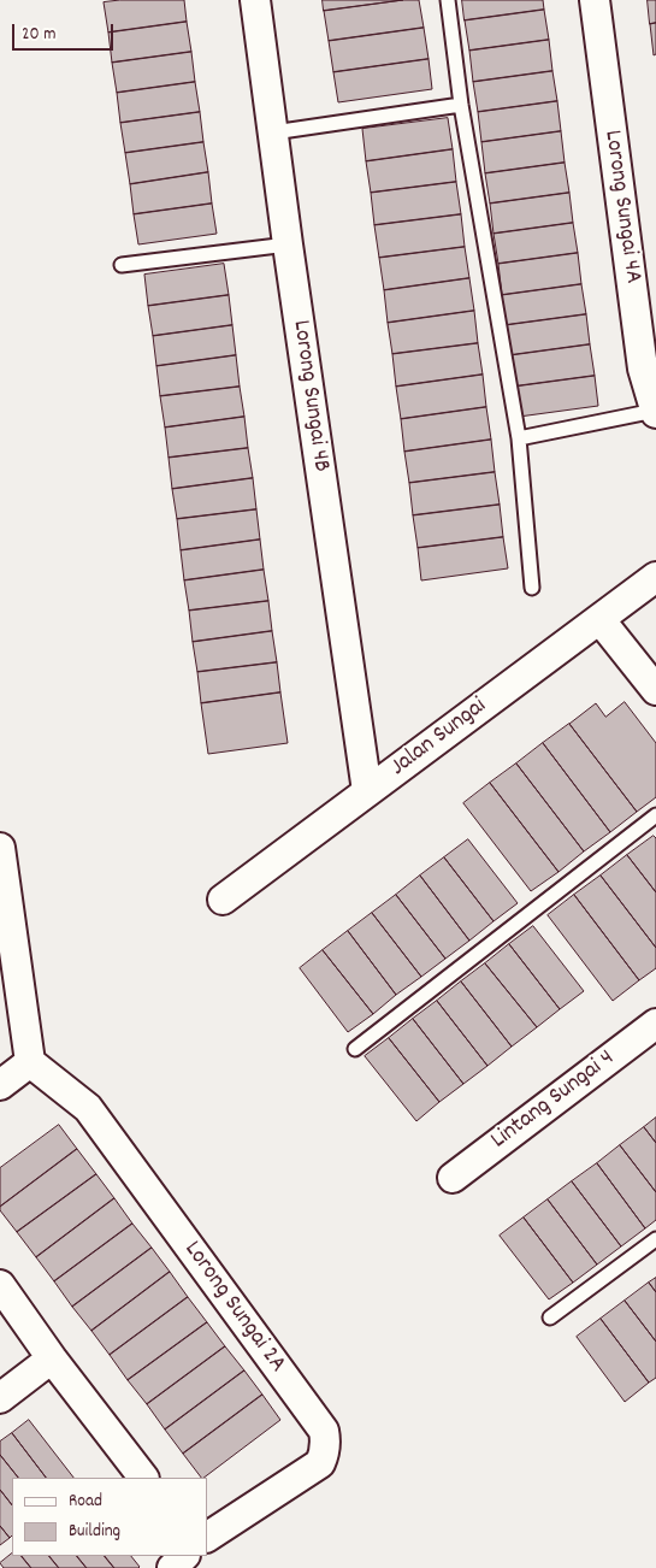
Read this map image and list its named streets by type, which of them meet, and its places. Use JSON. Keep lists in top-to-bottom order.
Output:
{
  "streets": {
    "street": [
      "Lorong Sungai 4A",
      "Lorong Sungai 4B",
      "Jalan Sungai",
      "Lintang Sungai 4",
      "Lorong Sungai 2A"
    ]
  },
  "crossings": [
    ["Lorong Sungai 4B", "Jalan Sungai"]
  ],
  "legend": ["Road", "Building"],
  "scale_bar": "20 m"
}
